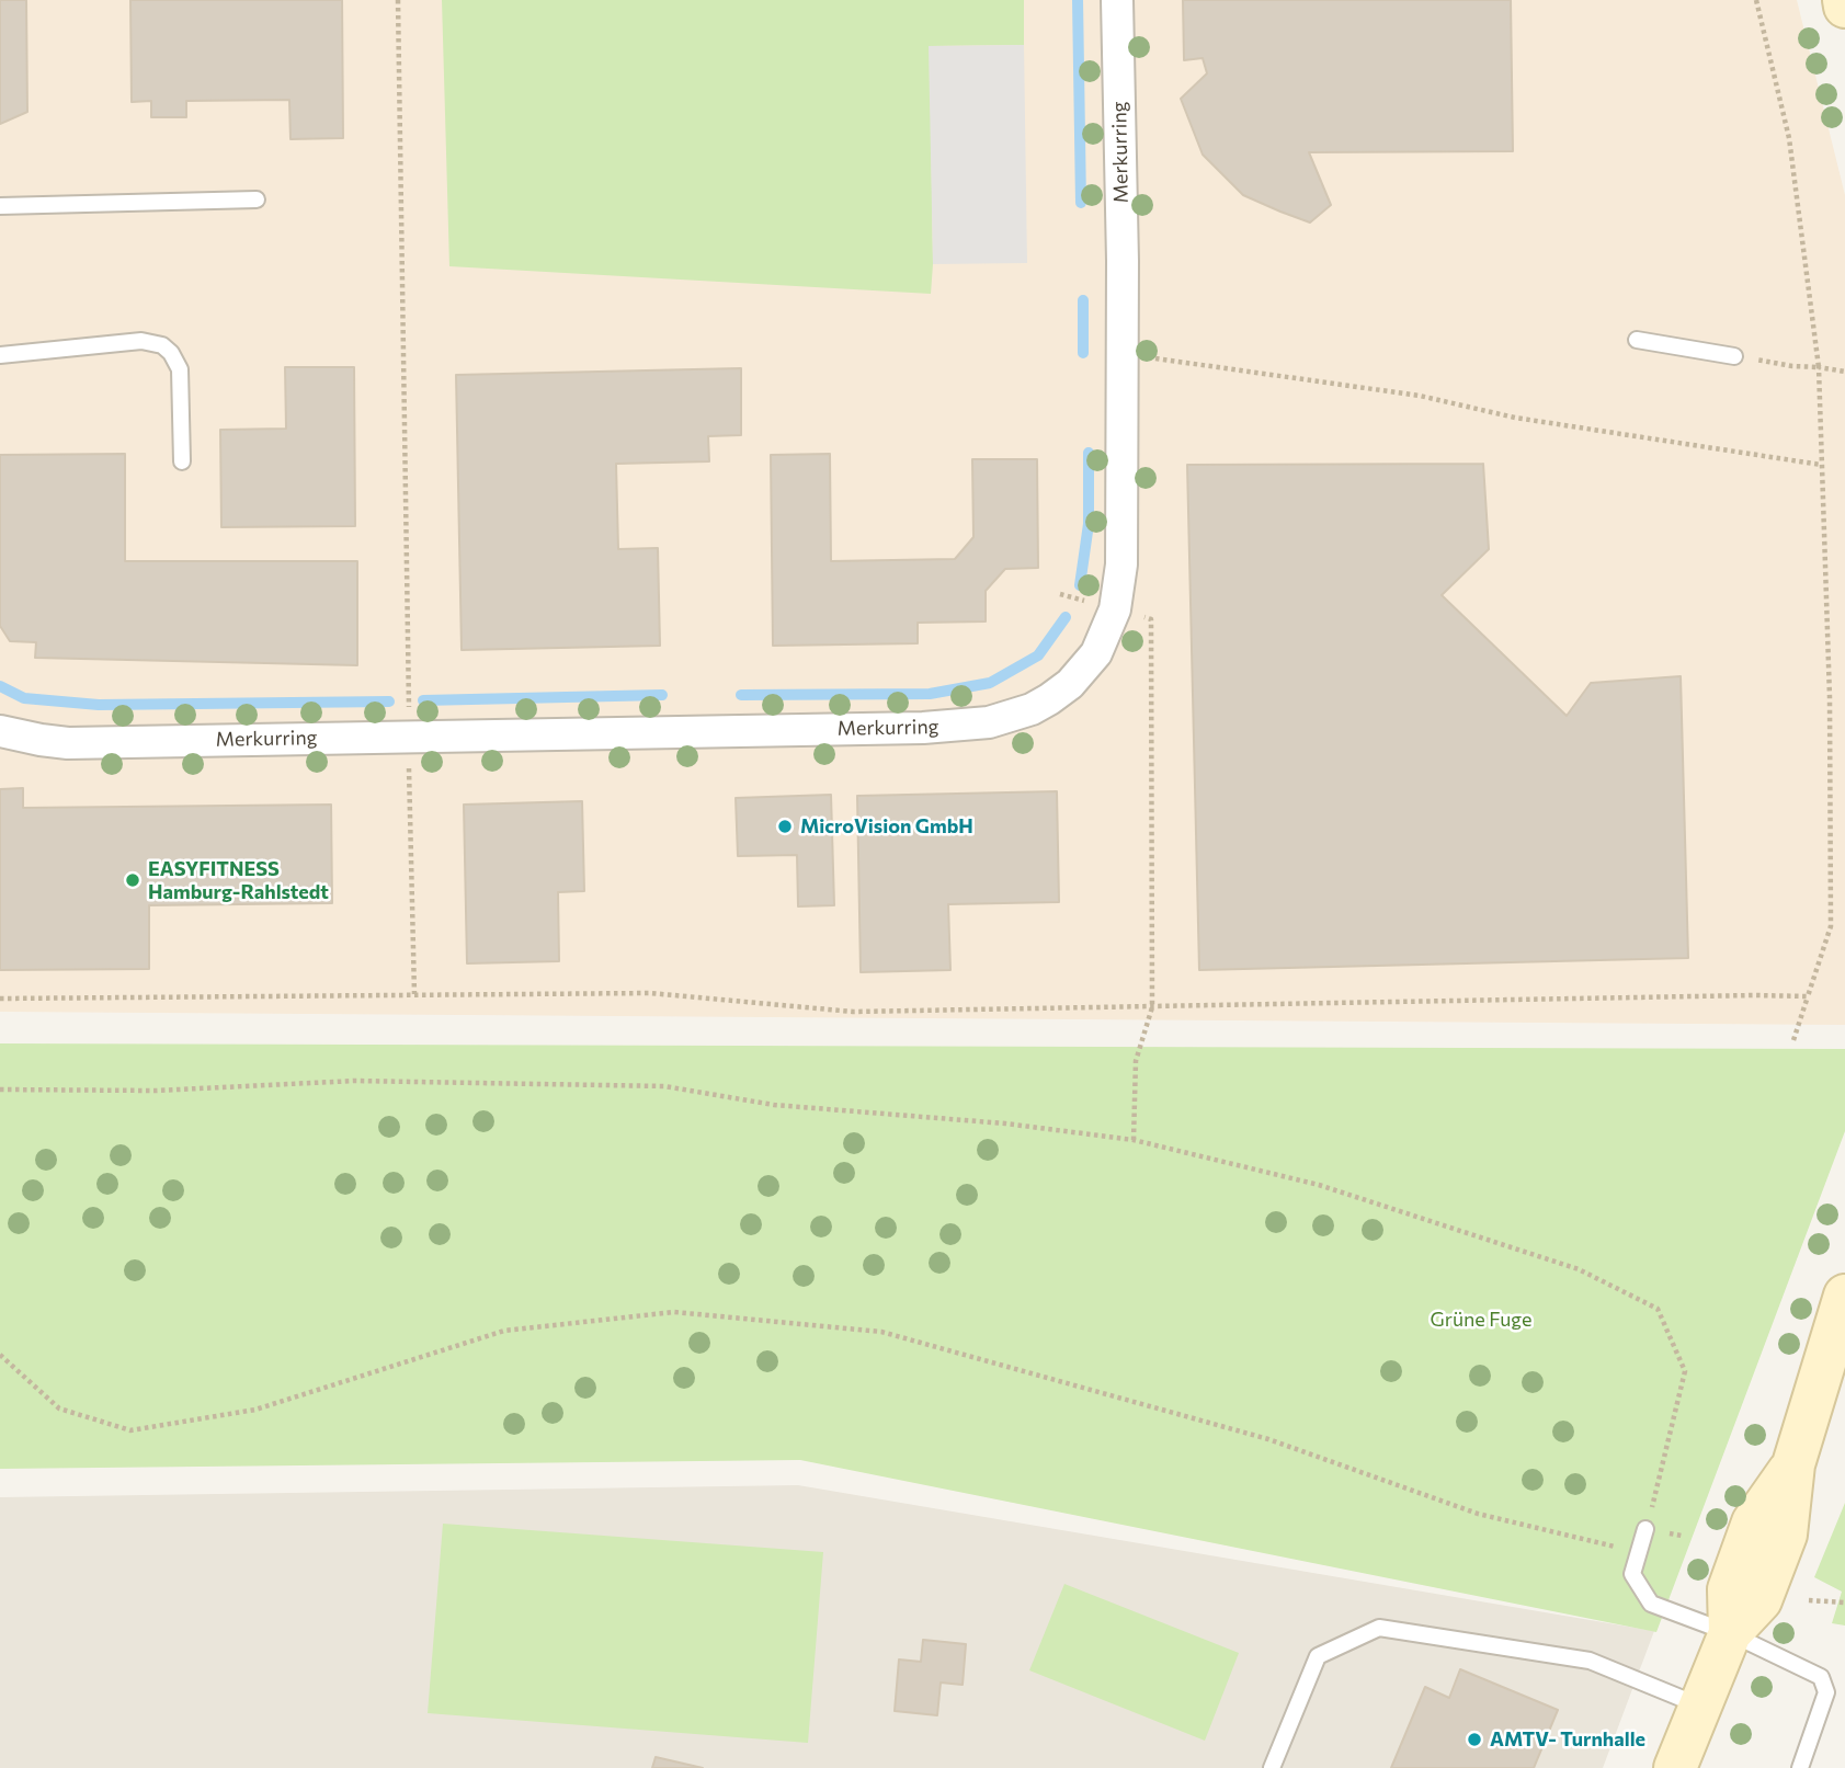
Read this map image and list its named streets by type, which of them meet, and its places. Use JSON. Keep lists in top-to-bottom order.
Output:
{
  "streets": {
    "street": ["Merkurring"]
  },
  "parks": ["Grüne Fuge"],
  "places": ["MicroVision GmbH", "EASYFITNESS Hamburg-Rahlstedt", "AMTV- Turnhalle"]
}
